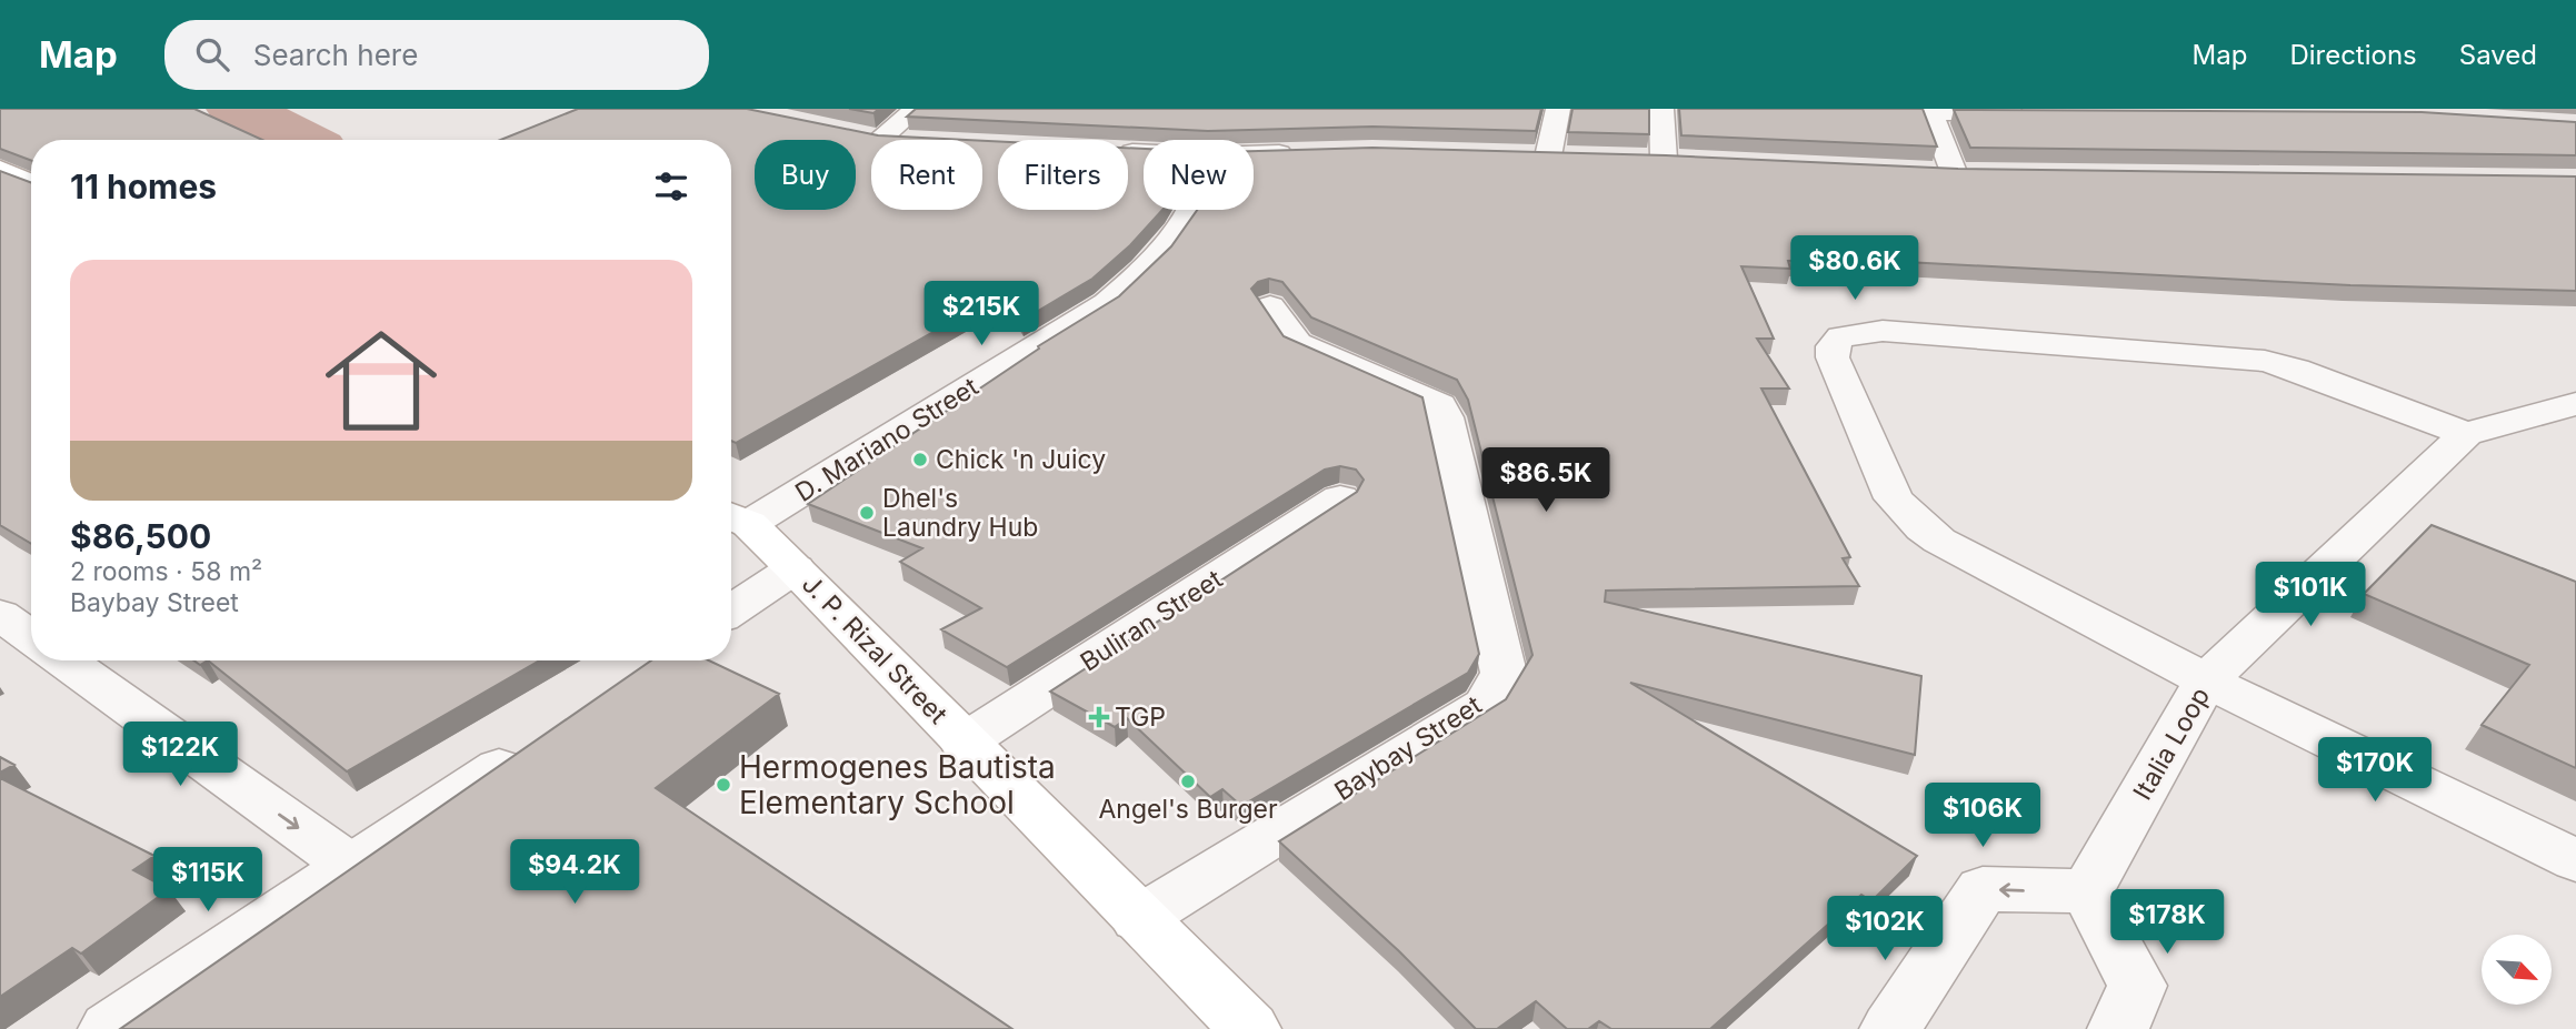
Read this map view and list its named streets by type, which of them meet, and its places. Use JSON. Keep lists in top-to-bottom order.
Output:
{
  "streets": {
    "main road": ["J. P. Rizal Street"],
    "street": [
      "D. Mariano Street",
      "Buliran Street",
      "Italia Loop",
      "Baybay Street"
    ]
  },
  "crossings": [
    ["D. Mariano Street", "J. P. Rizal Street"],
    ["Buliran Street", "J. P. Rizal Street"],
    ["J. P. Rizal Street", "Baybay Street"]
  ],
  "places": {
    "other": [
      "Chick 'n Juicy",
      "Dhel's Laundry Hub",
      "Angel's Burger",
      "Hermogenes Bautista Elementary School"
    ],
    "health": ["TGP"]
  },
  "north": "bottom right",
  "page": {
    "header": "Map",
    "search": "Search here",
    "nav": ["Map", "Directions", "Saved"],
    "chip": [
      "Buy",
      "Rent",
      "Filters",
      "New"
    ],
    "heading": "11 homes",
    "list": [
      {
        "name": "$86,500",
        "note": "2 rooms · 58 m² · Baybay Street"
      }
    ],
    "price": [
      "$80.6K",
      "$215K",
      "$86.5K",
      "$101K",
      "$122K",
      "$170K",
      "$106K",
      "$94.2K",
      "$115K",
      "$178K",
      "$102K"
    ]
  }
}
